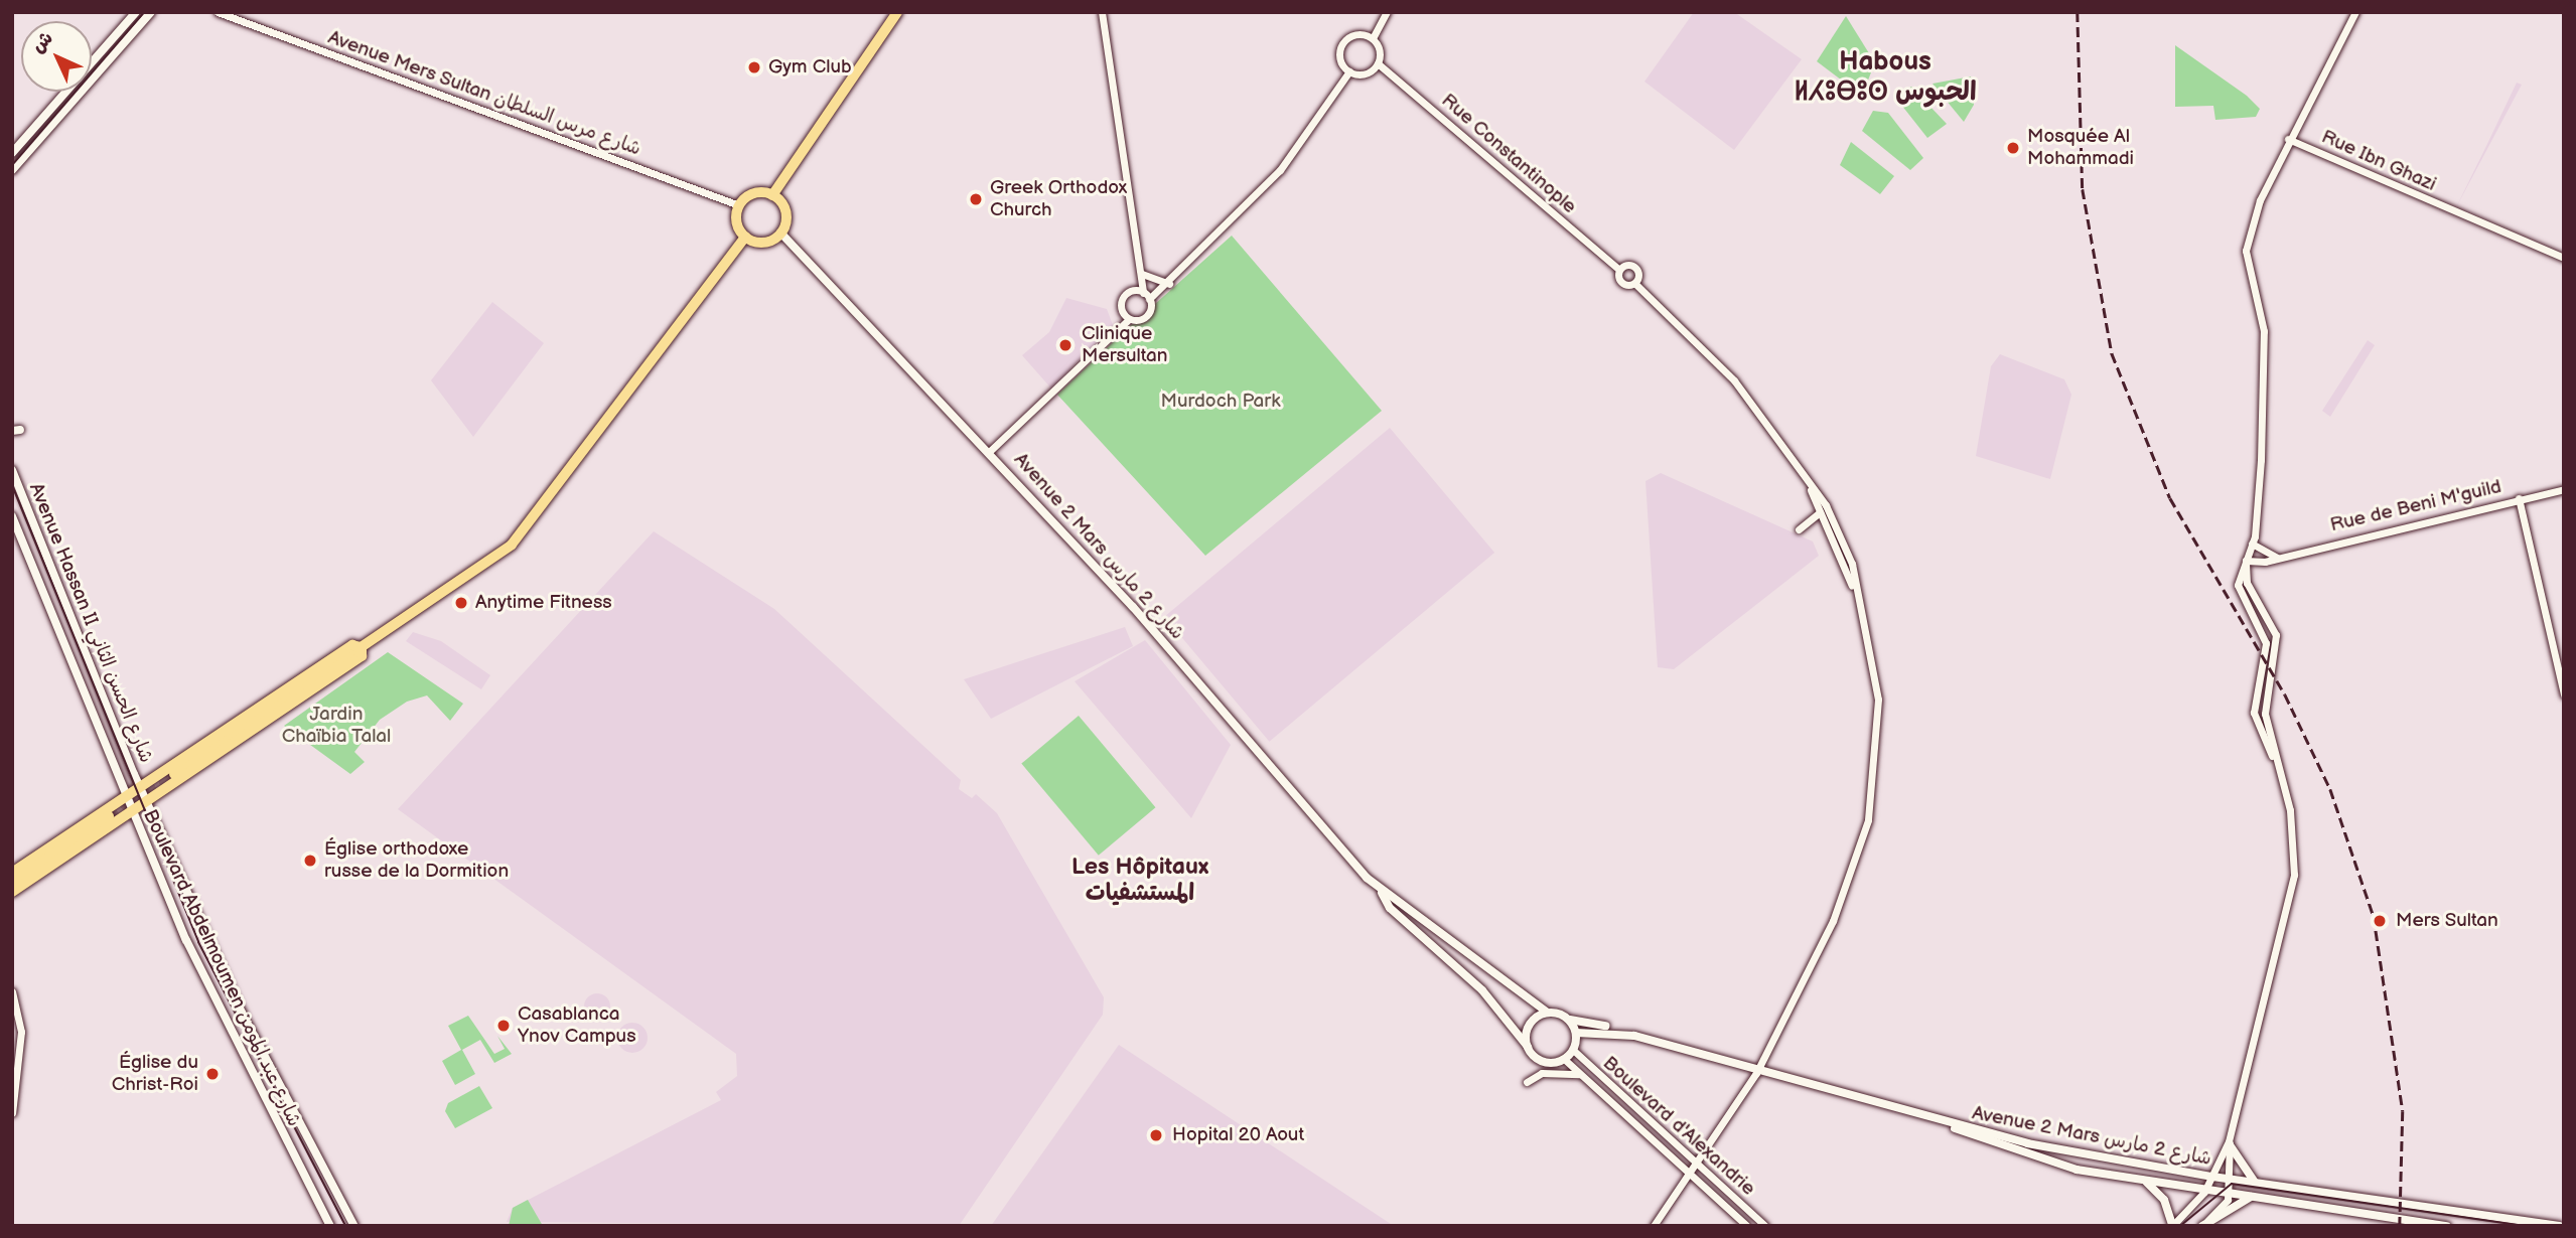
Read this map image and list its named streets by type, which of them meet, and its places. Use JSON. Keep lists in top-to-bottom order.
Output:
{
  "streets": {
    "main road": ["Avenue 2 Mars شارع 2 مارس", "Avenue Hassan II شارع الحسن الثاني", "Boulevard Abdelmoumen شارع عبد المومن"],
    "street": [
      "Avenue Mers Sultan شارع مرس السلطان",
      "Rue Constantinople",
      "Rue Ibn Ghazi",
      "Rue de Beni M'guild",
      "Boulevard d'Alexandrie"
    ]
  },
  "crossings": [
    ["Avenue Mers Sultan شارع مرس السلطان", "Avenue 2 Mars شارع 2 مارس"],
    ["Avenue 2 Mars شارع 2 مارس", "Boulevard d'Alexandrie"],
    ["Avenue Hassan II شارع الحسن الثاني", "Boulevard Abdelmoumen شارع عبد المومن"]
  ],
  "districts": ["Habous ⵍⵃⵓⴱⵓⵙ الحبوس", "Les Hôpitaux المستشفيات"],
  "parks": ["Murdoch Park", "Jardin Chaïbia Talal"],
  "places": [
    "Gym Club",
    "Mosquée Al Mohammadi",
    "Greek Orthodox Church",
    "Clinique Mersultan",
    "Anytime Fitness",
    "Église orthodoxe russe de la Dormition",
    "Mers Sultan",
    "Casablanca Ynov Campus",
    "Église du Christ-Roi",
    "Hopital 20 Aout"
  ],
  "north": "top left"
}
